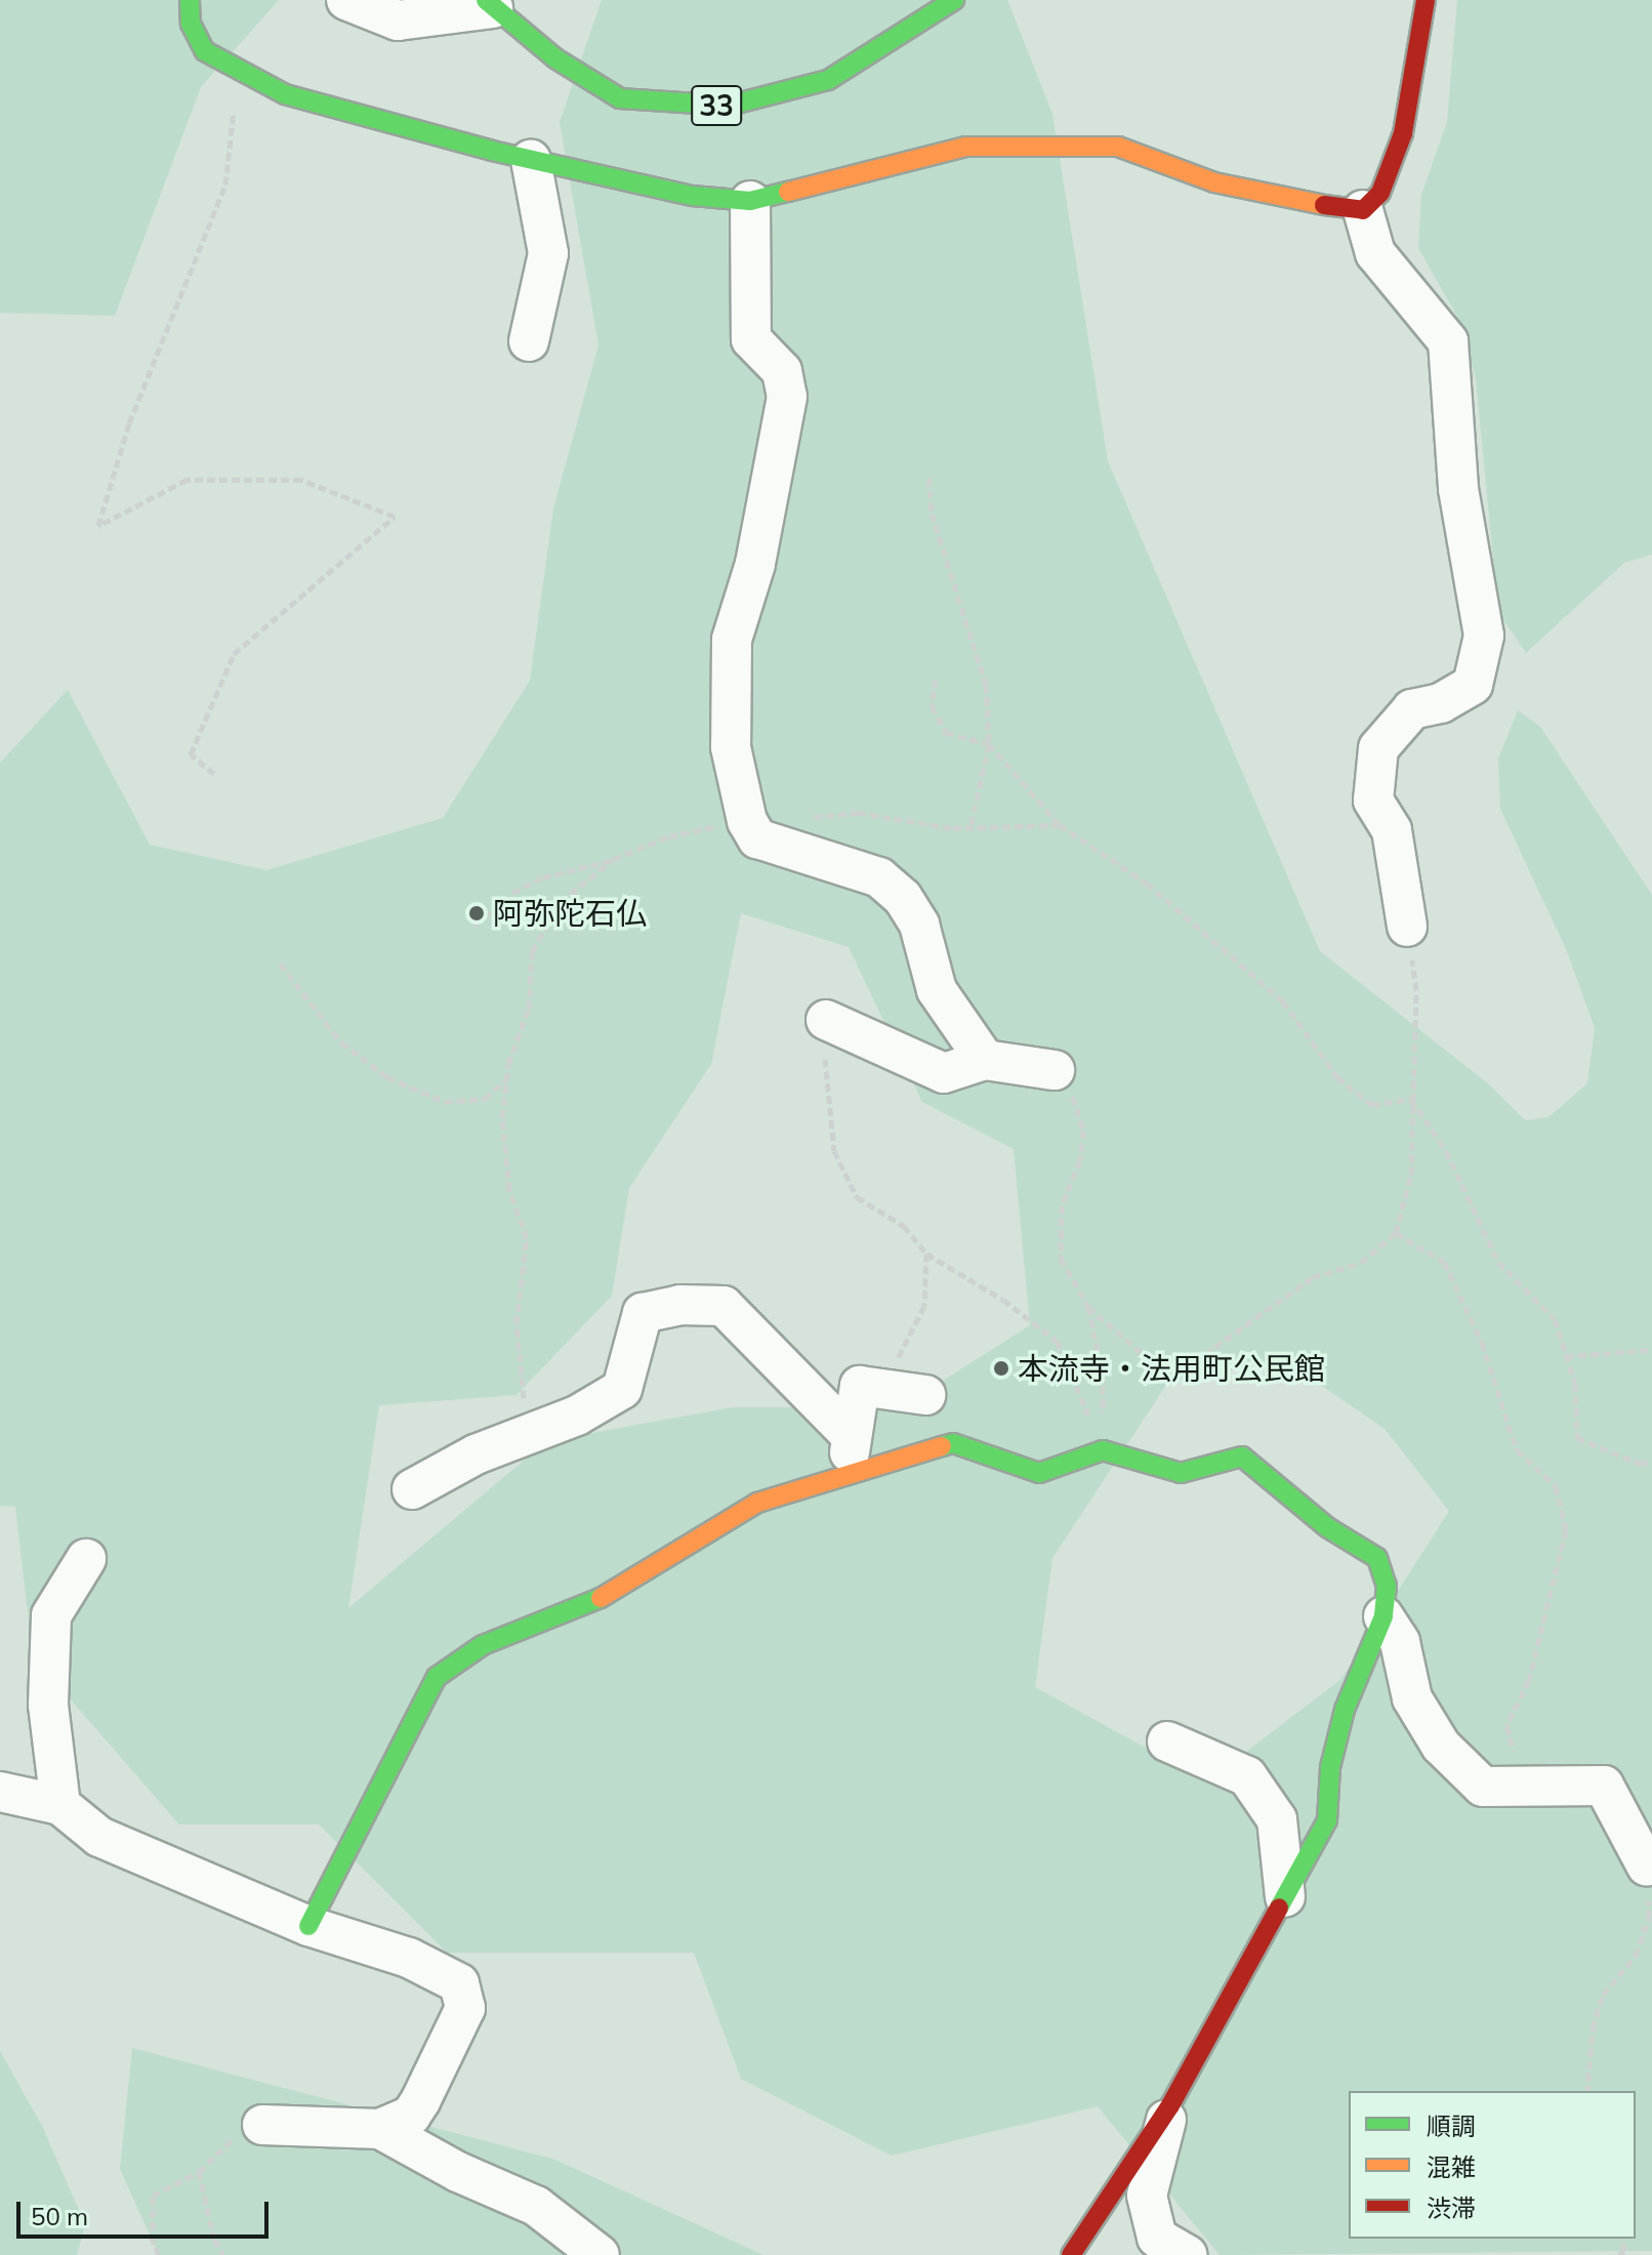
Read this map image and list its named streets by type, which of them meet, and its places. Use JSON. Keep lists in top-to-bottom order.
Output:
{
  "streets": {
    "street": ["33"]
  },
  "places": ["阿弥陀石仏", "本流寺・法用町公民館"],
  "legend": ["順調", "混雑", "渋滞"],
  "scale_bar": "50 m"
}
